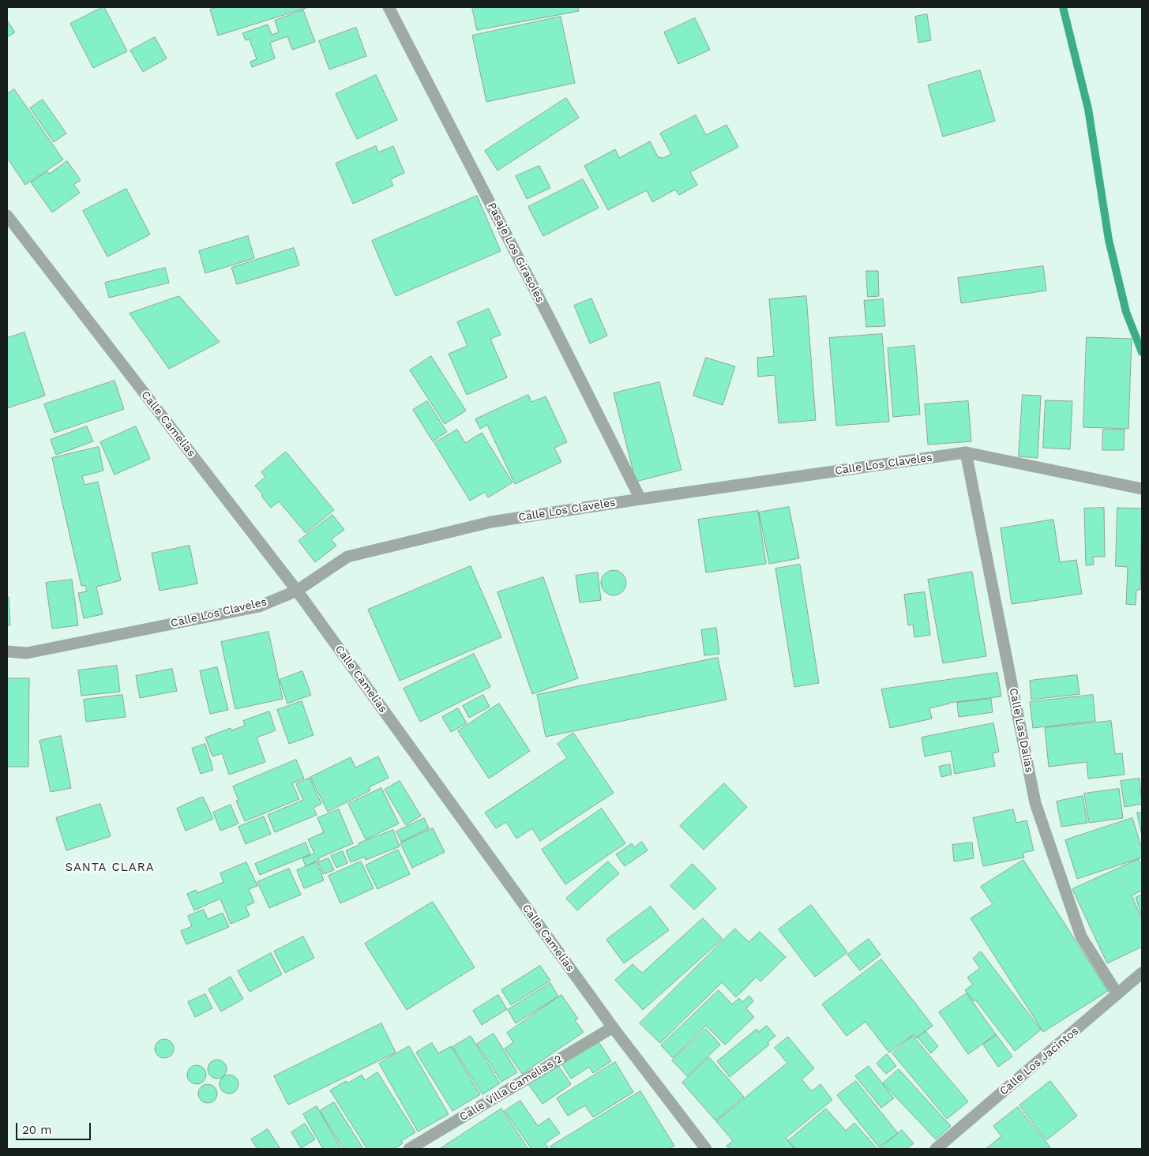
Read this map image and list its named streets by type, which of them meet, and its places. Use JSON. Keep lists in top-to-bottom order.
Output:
{
  "streets": {
    "street": [
      "Pasaje Los Girasoles",
      "Calle Camelias",
      "Calle Los Claveles",
      "Calle Las Dalias",
      "Calle Los Jacintos",
      "Calle Villa Camelias 2"
    ]
  },
  "crossings": [
    ["Pasaje Los Girasoles", "Calle Los Claveles"],
    ["Calle Camelias", "Calle Los Claveles"],
    ["Calle Camelias", "Calle Villa Camelias 2"],
    ["Calle Los Claveles", "Calle Las Dalias"],
    ["Calle Las Dalias", "Calle Los Jacintos"]
  ],
  "districts": ["SANTA CLARA"],
  "scale_bar": "20 m"
}
